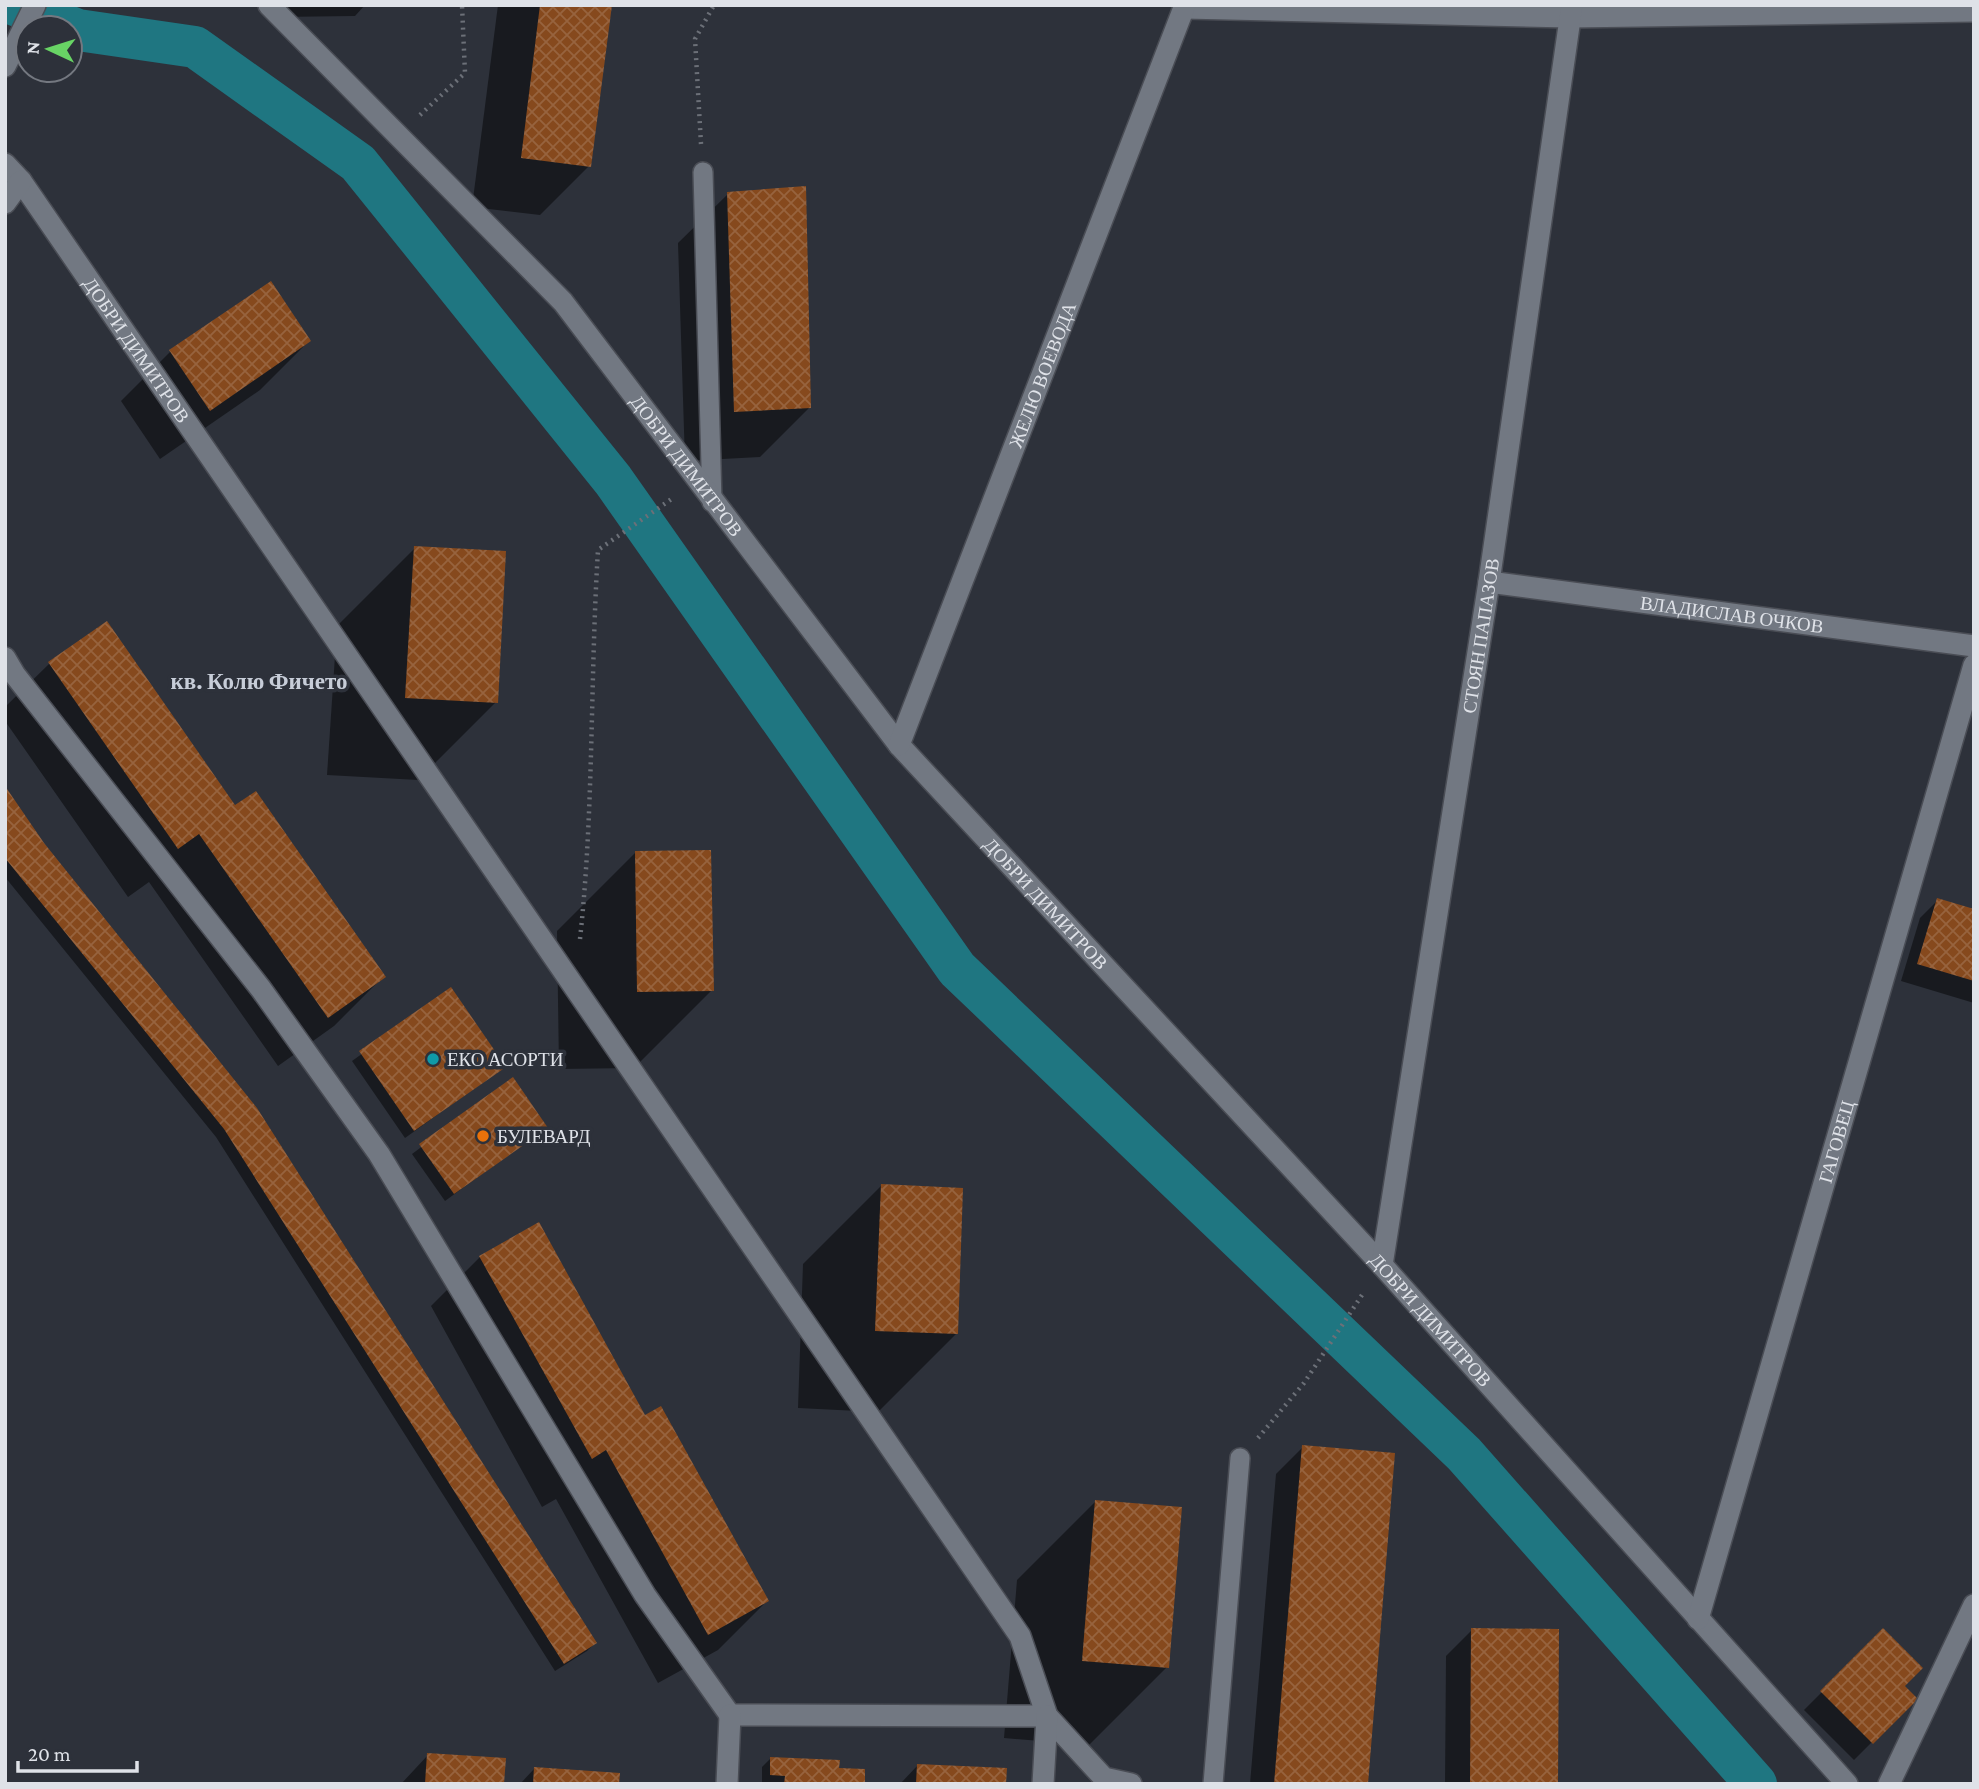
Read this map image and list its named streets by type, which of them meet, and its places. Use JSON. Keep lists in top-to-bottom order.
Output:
{
  "streets": {
    "street": [
      "ДОБРИ ДИМИТРОВ",
      "ЖЕЛЮ ВОЕВОДА",
      "ВЛАДИСЛАВ ОЧКОВ",
      "СТОЯН ПАПАЗОВ",
      "ГАГОВЕЦ"
    ]
  },
  "crossings": [
    ["ДОБРИ ДИМИТРОВ", "ЖЕЛЮ ВОЕВОДА"],
    ["ДОБРИ ДИМИТРОВ", "СТОЯН ПАПАЗОВ"],
    ["ДОБРИ ДИМИТРОВ", "ГАГОВЕЦ"],
    ["ВЛАДИСЛАВ ОЧКОВ", "СТОЯН ПАПАЗОВ"]
  ],
  "districts": ["кв. Колю Фичето"],
  "places": ["ЕКО АСОРТИ", "БУЛЕВАРД"],
  "scale_bar": "20 m",
  "north": "left"
}
